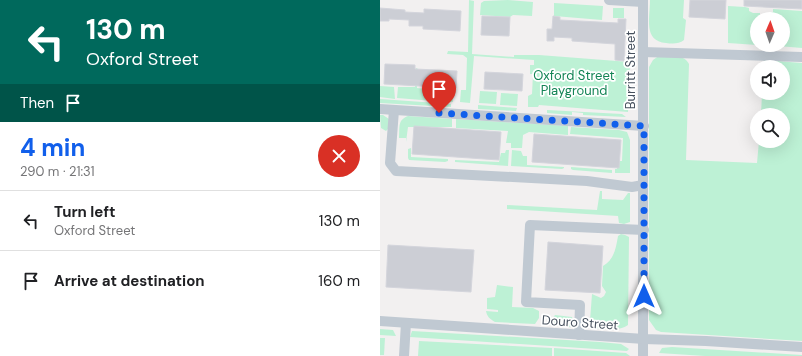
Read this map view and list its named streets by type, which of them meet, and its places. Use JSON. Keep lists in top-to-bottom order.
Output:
{
  "streets": {
    "street": ["Burritt Street", "Douro Street"]
  },
  "crossings": [
    ["Burritt Street", "Douro Street"]
  ],
  "parks": ["Oxford Street Playground"],
  "north": "top",
  "page": {
    "turn": ["130 m", "Oxford Street"],
    "then": "Then",
    "heading": ["4 min", "290 m · 21:31"],
    "list": [
      {
        "name": "Turn left",
        "note": "Oxford Street",
        "value": "130 m"
      },
      {
        "name": "Arrive at destination",
        "value": "160 m"
      }
    ]
  }
}
